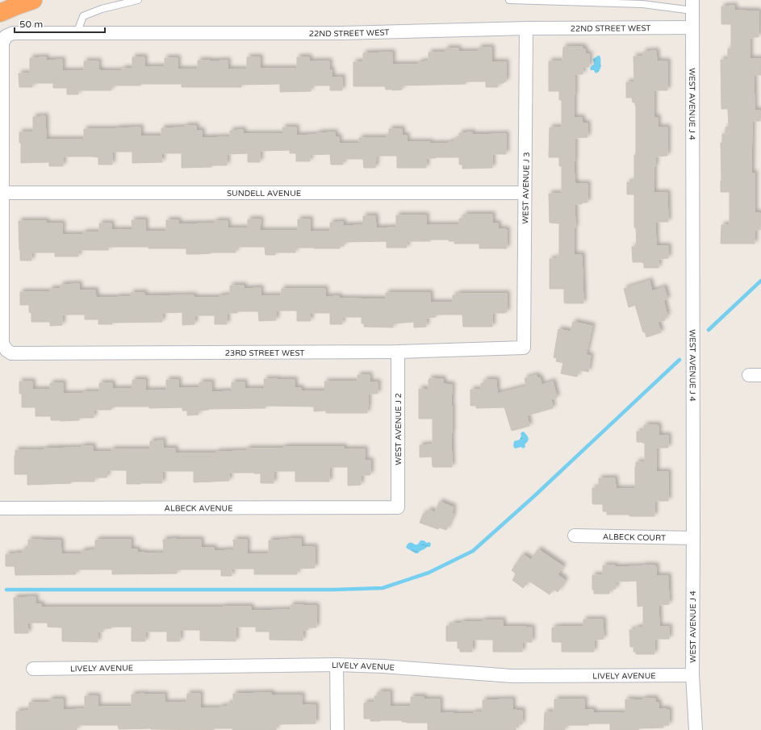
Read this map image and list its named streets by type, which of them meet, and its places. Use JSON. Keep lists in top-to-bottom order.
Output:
{
  "streets": {
    "street": [
      "22ND STREET WEST",
      "WEST AVENUE J 4",
      "WEST AVENUE J 3",
      "SUNDELL AVENUE",
      "23RD STREET WEST",
      "WEST AVENUE J 2",
      "ALBECK AVENUE",
      "ALBECK COURT",
      "LIVELY AVENUE"
    ]
  },
  "crossings": [
    ["22ND STREET WEST", "WEST AVENUE J 4"],
    ["22ND STREET WEST", "WEST AVENUE J 3"],
    ["22ND STREET WEST", "SUNDELL AVENUE"],
    ["22ND STREET WEST", "23RD STREET WEST"],
    ["WEST AVENUE J 4", "ALBECK COURT"],
    ["WEST AVENUE J 4", "LIVELY AVENUE"],
    ["WEST AVENUE J 3", "SUNDELL AVENUE"],
    ["WEST AVENUE J 3", "23RD STREET WEST"],
    ["SUNDELL AVENUE", "23RD STREET WEST"],
    ["23RD STREET WEST", "WEST AVENUE J 2"],
    ["WEST AVENUE J 2", "ALBECK AVENUE"]
  ],
  "scale_bar": "50 m"
}
